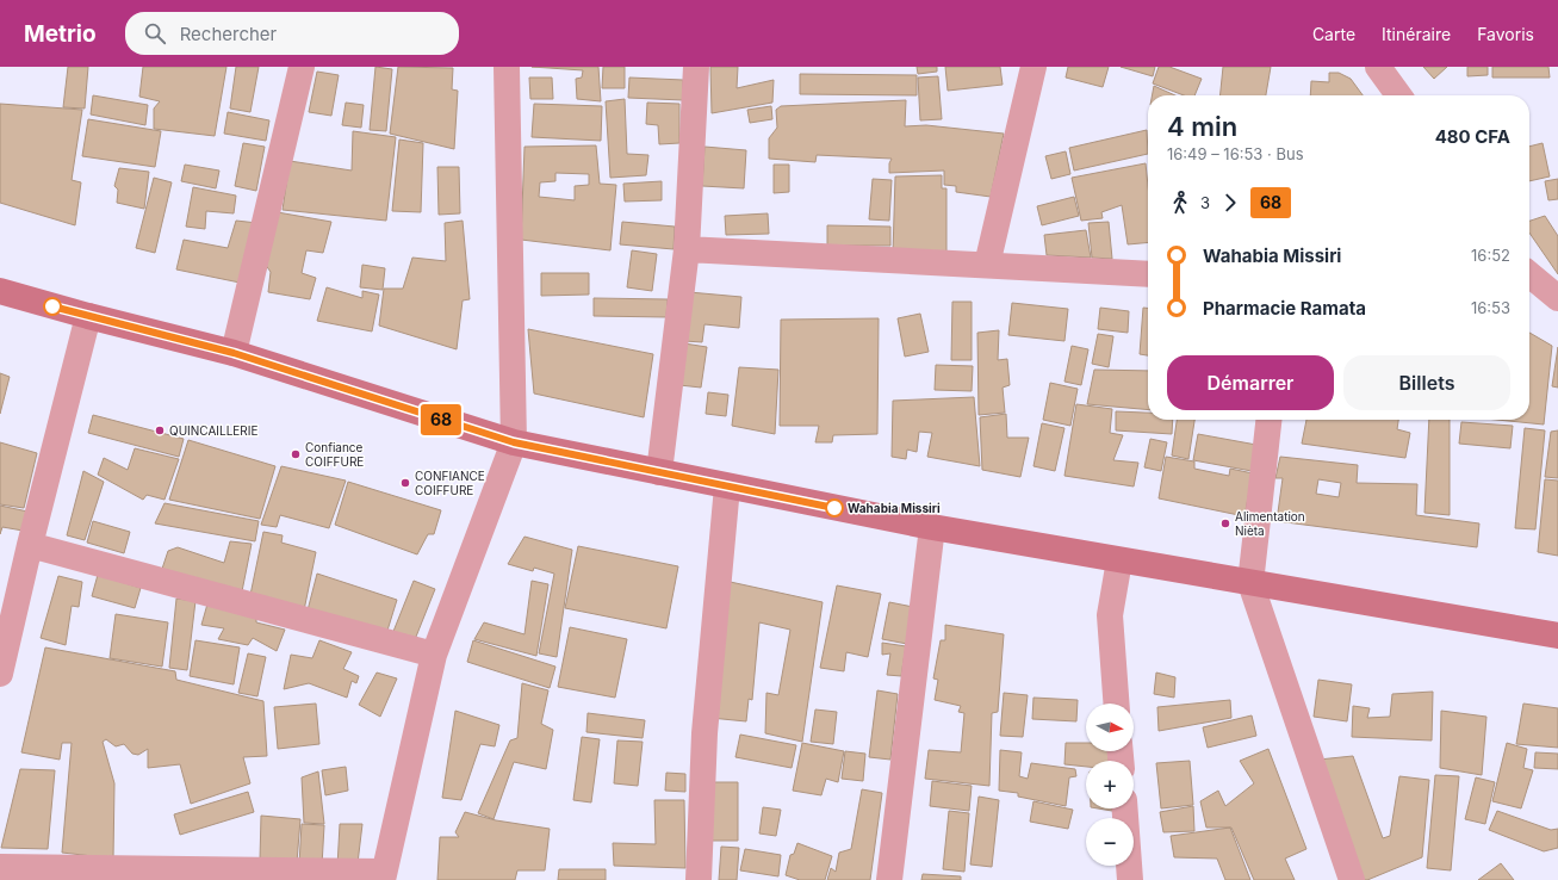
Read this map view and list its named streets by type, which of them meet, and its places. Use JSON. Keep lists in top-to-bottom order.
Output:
{
  "places": [
    "QUINCAILLERIE",
    "Confiance COIFFURE",
    "CONFIANCE COIFFURE",
    "Wahabia Missiri",
    "Alimentation Nièta"
  ],
  "lines": ["bus line 68"],
  "north": "right",
  "page": {
    "header": "Metrio",
    "search": "Rechercher",
    "nav": ["Carte", "Itinéraire", "Favoris"],
    "on_map": "68",
    "heading": ["4 min", "16:49 – 16:53 · Bus", "480 CFA"],
    "legs": ["3", "68"],
    "list": [
      {
        "name": "Wahabia Missiri",
        "value": "16:52"
      },
      {
        "name": "Pharmacie Ramata",
        "value": "16:53"
      }
    ],
    "buttons": ["Démarrer", "Billets"],
    "map_buttons": ["+", "−"]
  }
}
